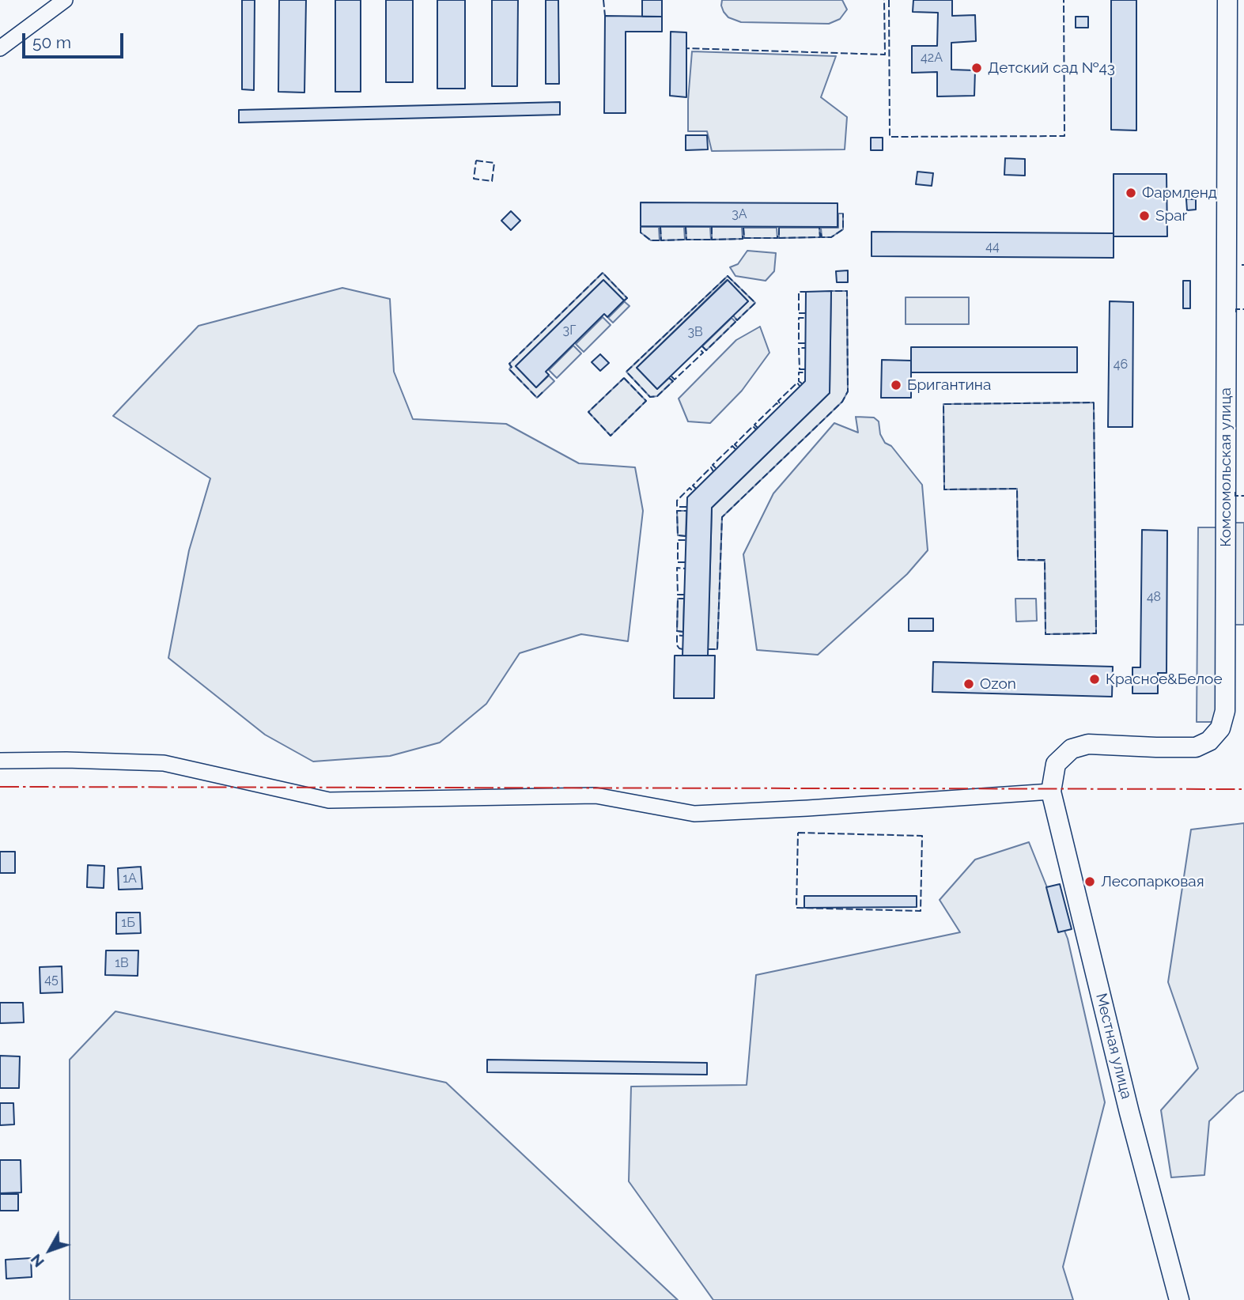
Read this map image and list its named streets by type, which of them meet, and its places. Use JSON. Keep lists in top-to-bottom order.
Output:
{
  "streets": {
    "main road": ["Комсомольская улица", "Местная улица"]
  },
  "crossings": [
    ["Комсомольская улица", "Местная улица"]
  ],
  "places": [
    "Детский сад №43",
    "Фармленд",
    "Spar",
    "Бригантина",
    "Красное&Белое",
    "Ozon",
    "Лесопарковая"
  ],
  "house_numbers": [
    "42А",
    "3А",
    "44",
    "3Г",
    "3В",
    "46",
    "48",
    "1А",
    "1Б",
    "1В",
    "45"
  ],
  "scale_bar": "50 m",
  "north": "bottom left"
}
